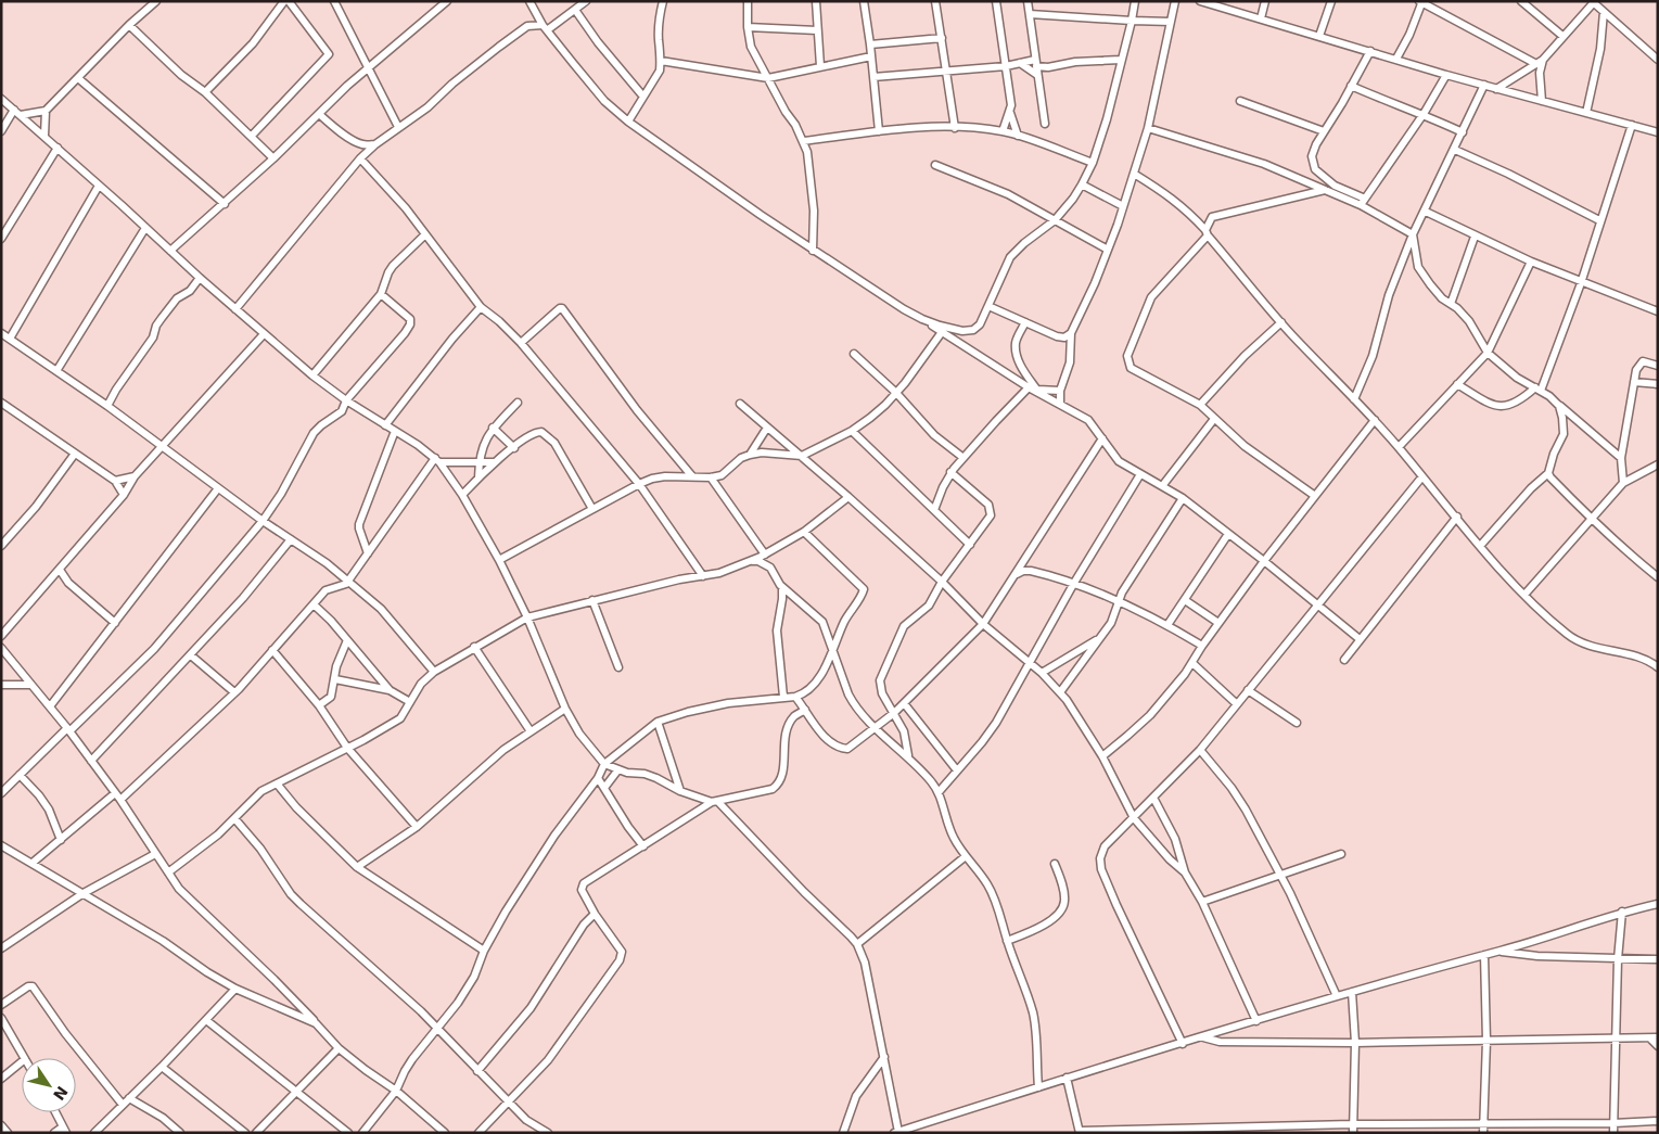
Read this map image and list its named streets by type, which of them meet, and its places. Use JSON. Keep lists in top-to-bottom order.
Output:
{
  "north": "bottom right"
}
